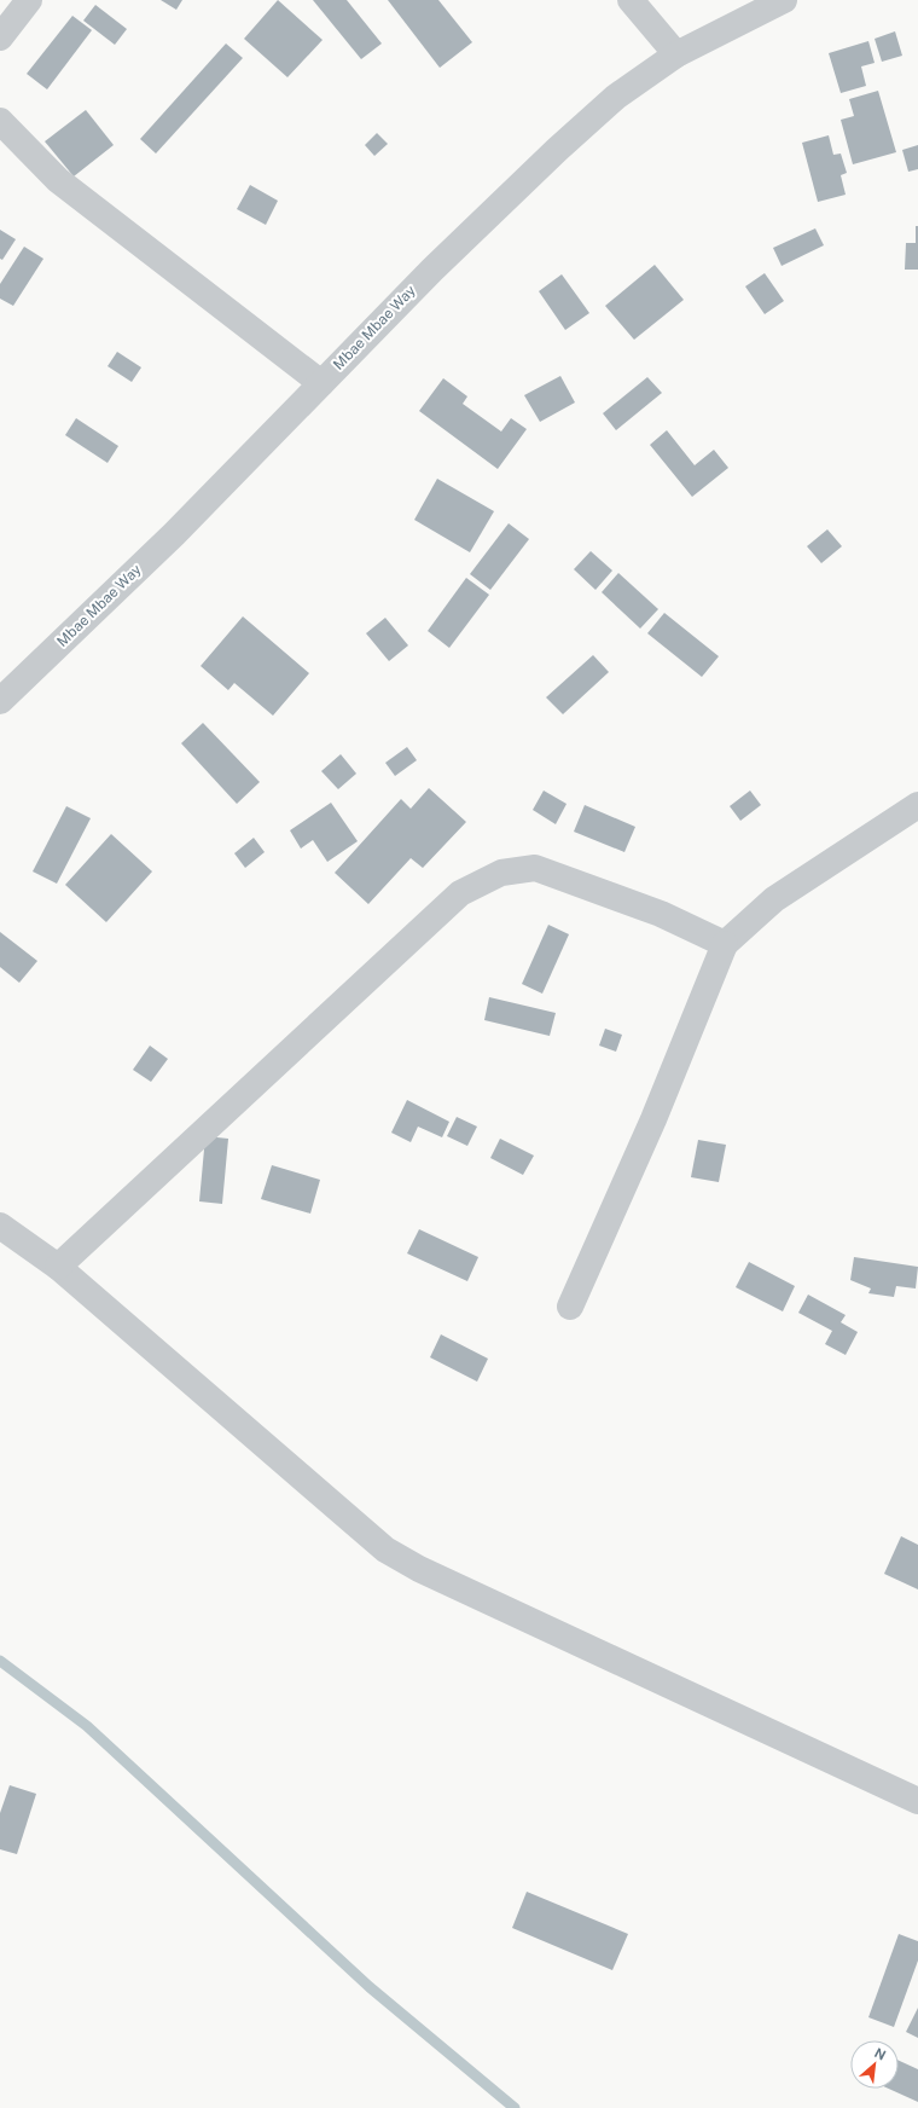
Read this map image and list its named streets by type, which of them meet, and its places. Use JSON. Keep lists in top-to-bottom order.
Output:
{
  "streets": {
    "street": ["Mbae Mbae Way"]
  },
  "north": "top right"
}
